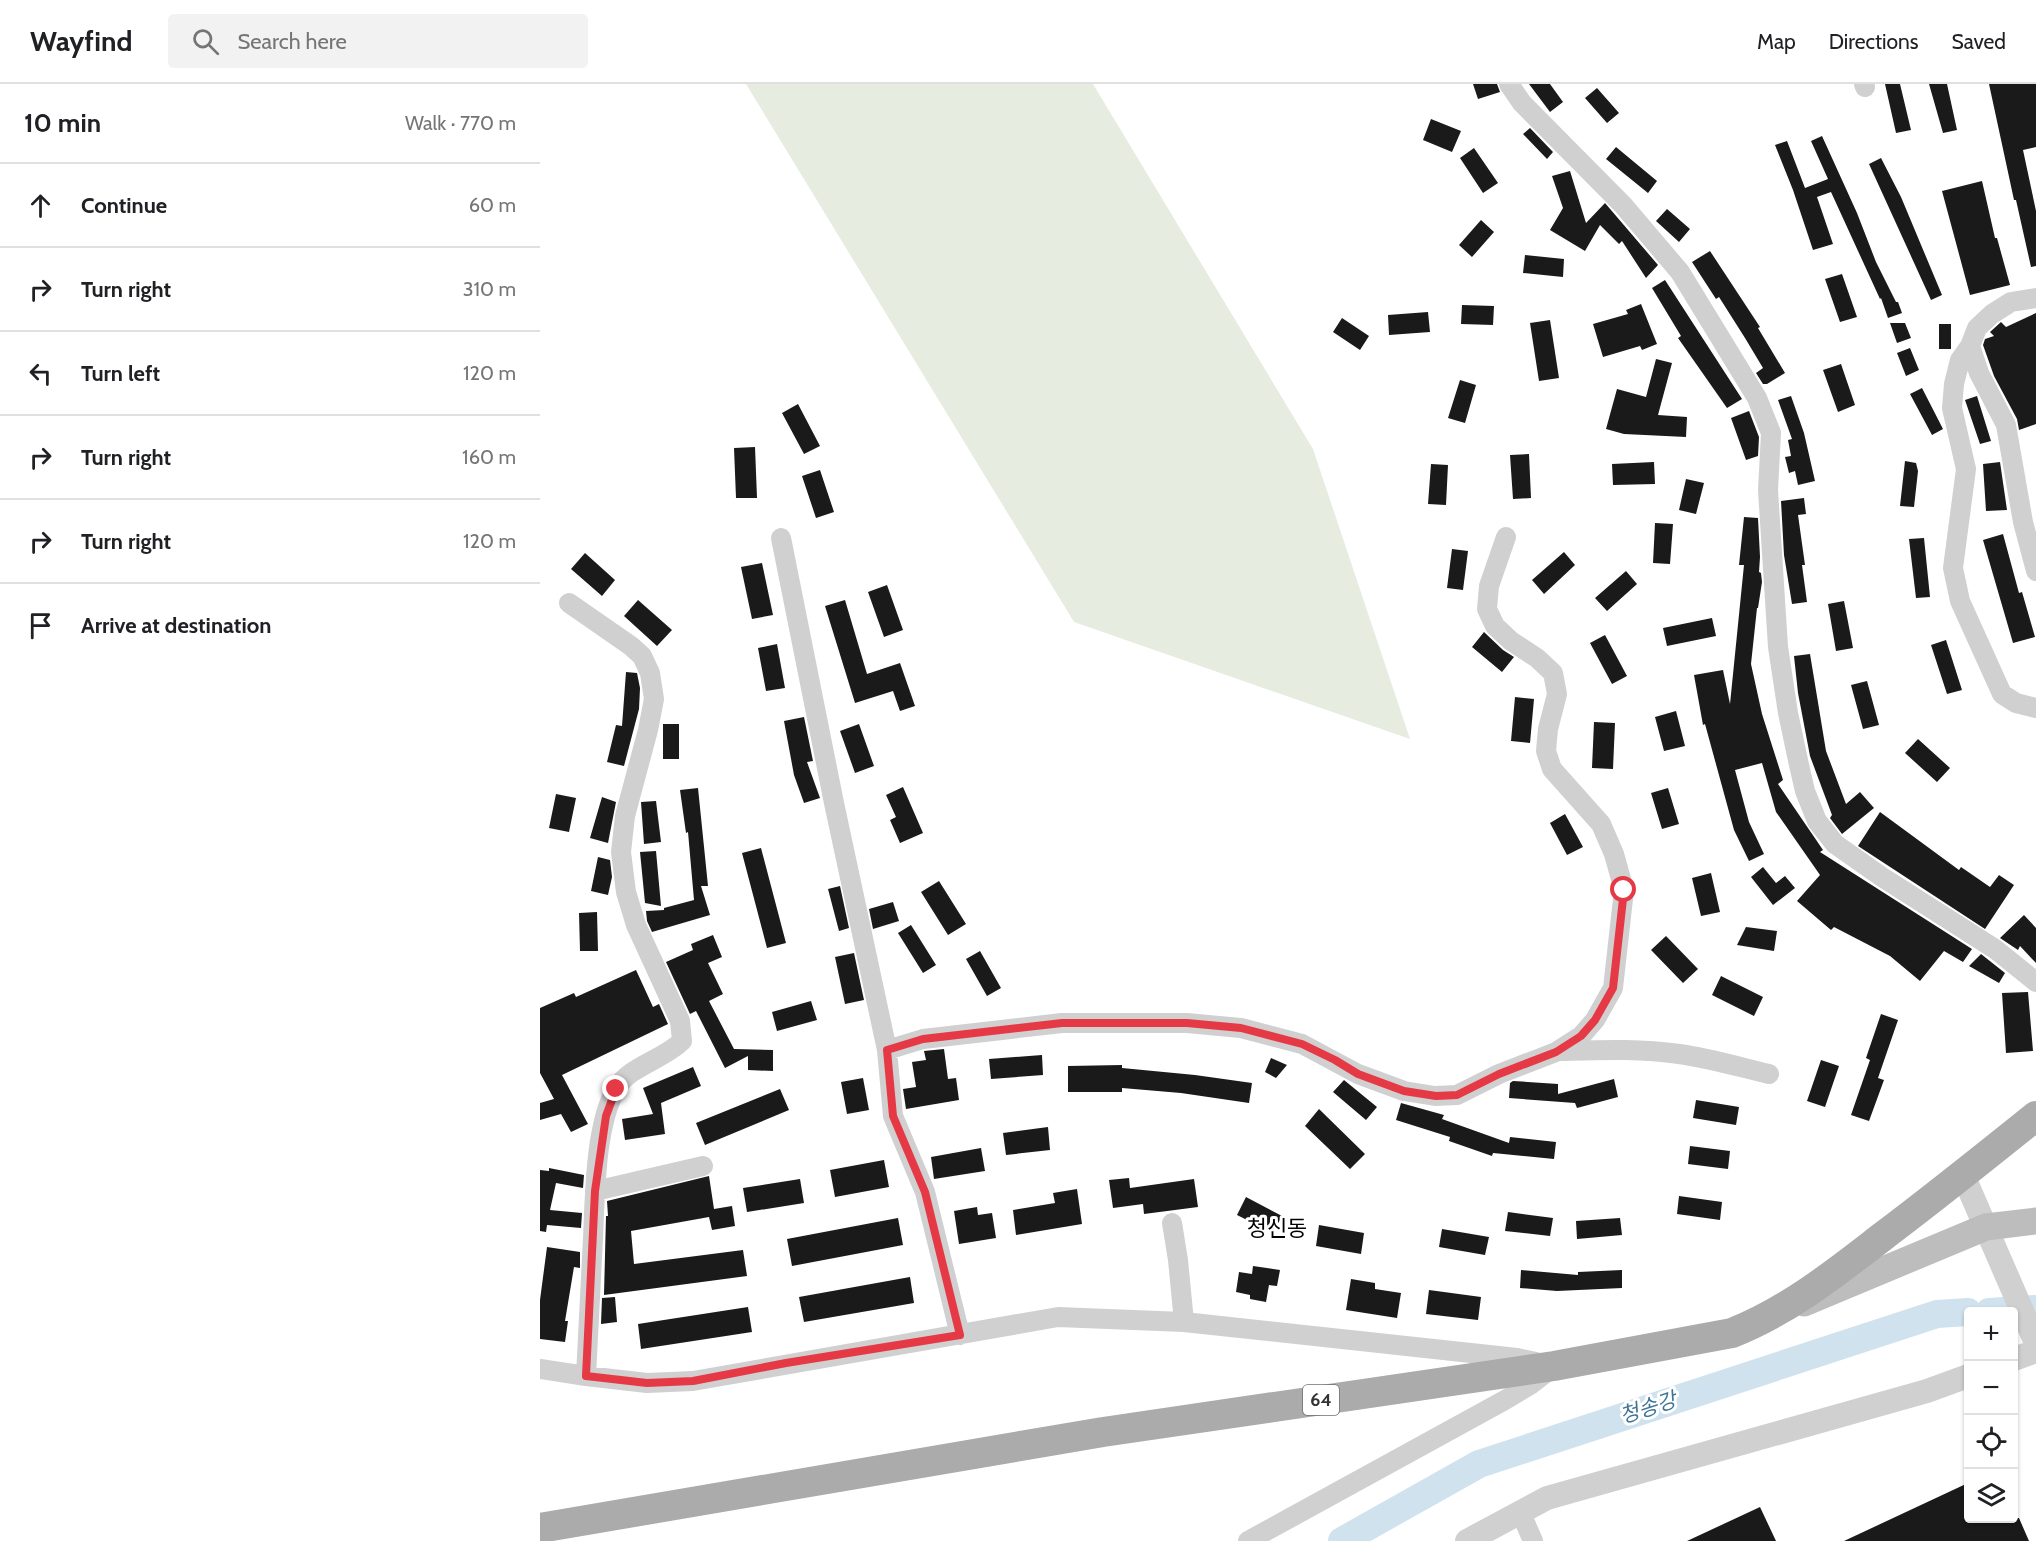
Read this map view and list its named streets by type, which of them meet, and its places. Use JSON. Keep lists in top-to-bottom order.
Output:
{
  "streets": {
    "main road": ["64"]
  },
  "districts": ["청신동"],
  "water": ["청송강"],
  "page": {
    "header": "Wayfind",
    "search": "Search here",
    "nav": ["Map", "Directions", "Saved"],
    "heading": ["10 min", "Walk · 770 m"],
    "list": [
      ["Continue", "60 m"],
      ["Turn right", "310 m"],
      ["Turn left", "120 m"],
      ["Turn right", "160 m"],
      ["Turn right", "120 m"],
      "Arrive at destination"
    ],
    "map_buttons": ["+", "−"]
  }
}
